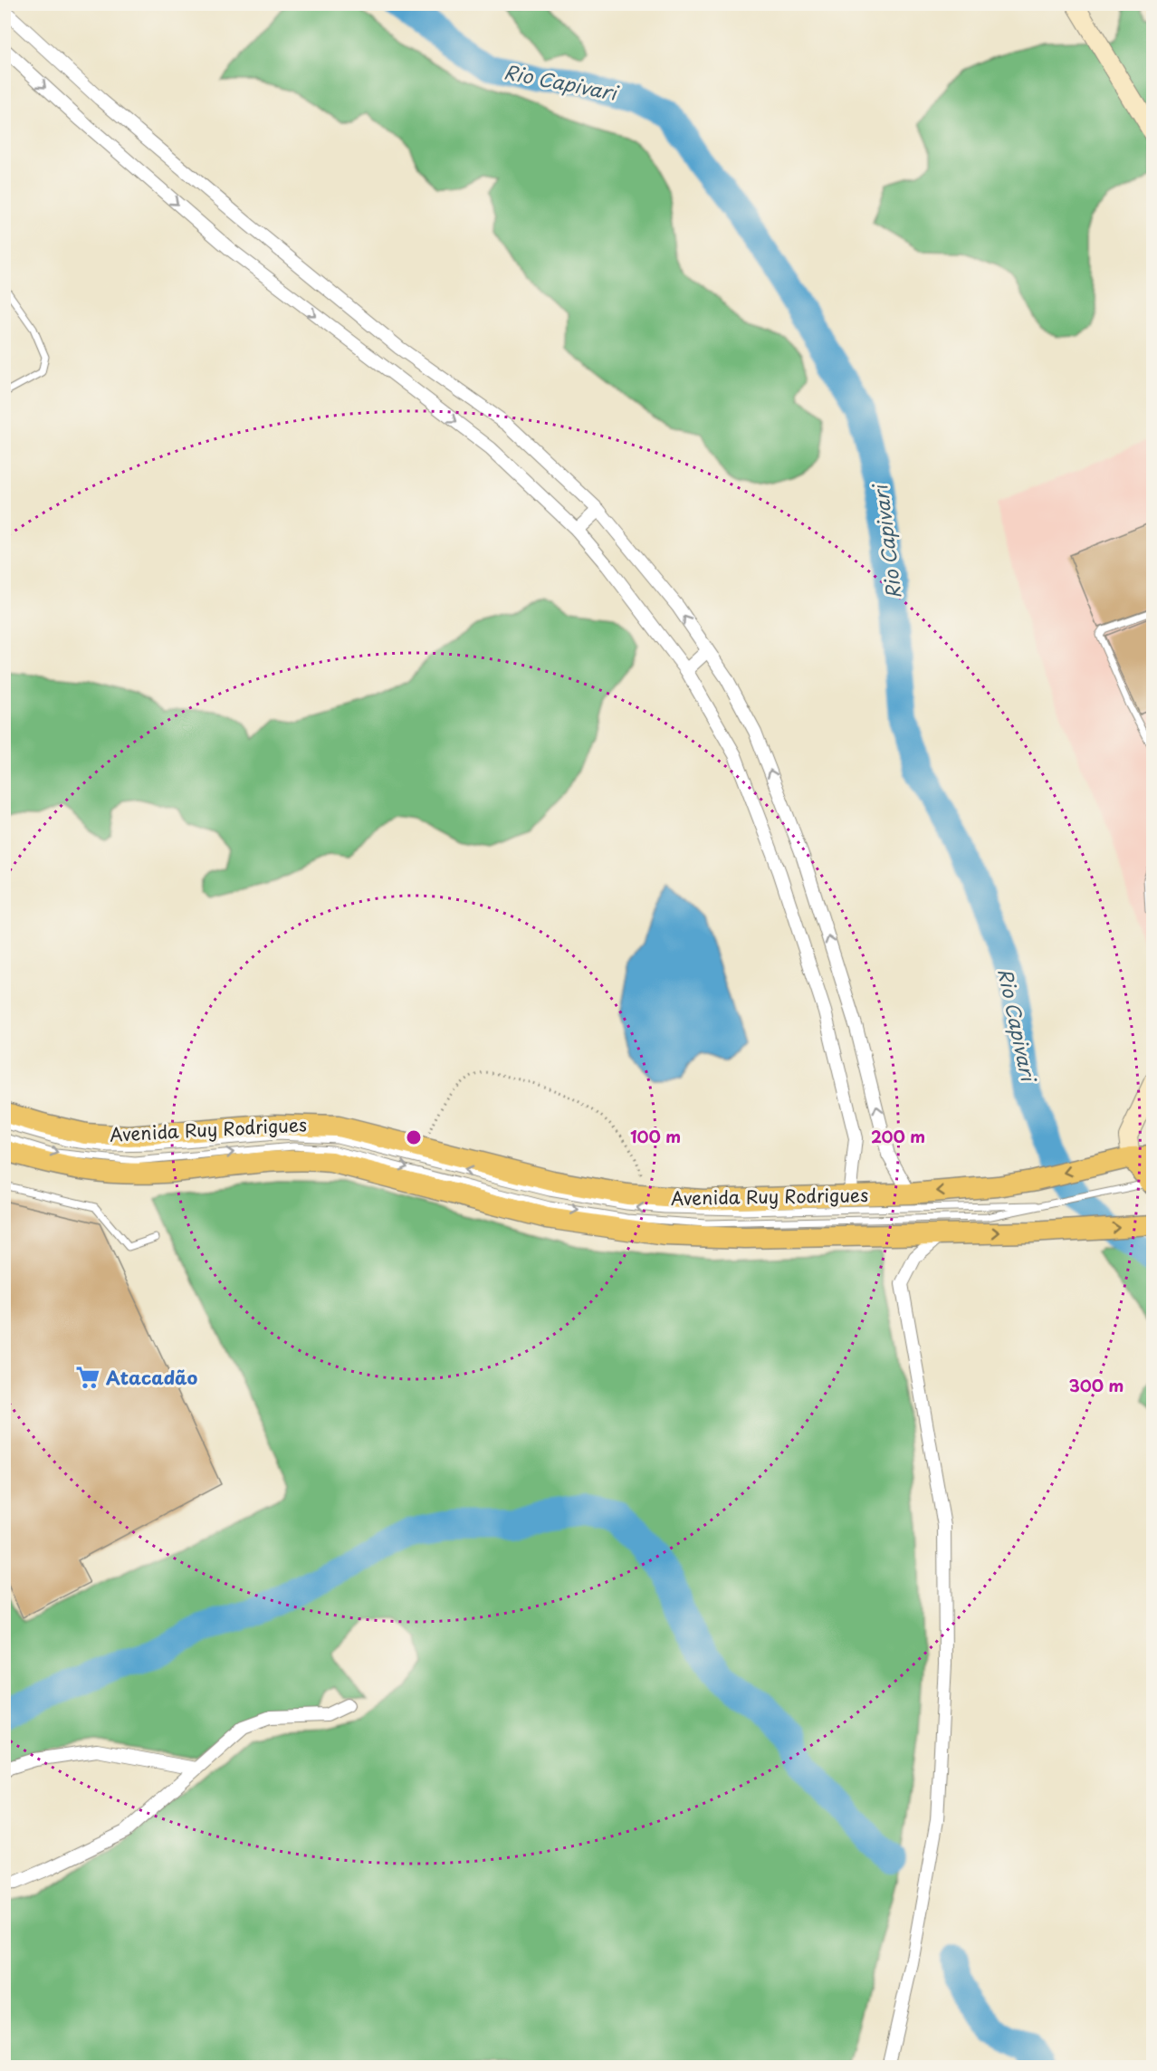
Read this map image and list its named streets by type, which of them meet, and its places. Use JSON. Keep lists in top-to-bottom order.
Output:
{
  "streets": {
    "main road": ["Avenida Ruy Rodrigues"]
  },
  "water": ["Rio Capivari"],
  "places": {
    "supermarket": ["Atacadão"]
  },
  "rings": ["100 m", "200 m", "300 m"]
}
